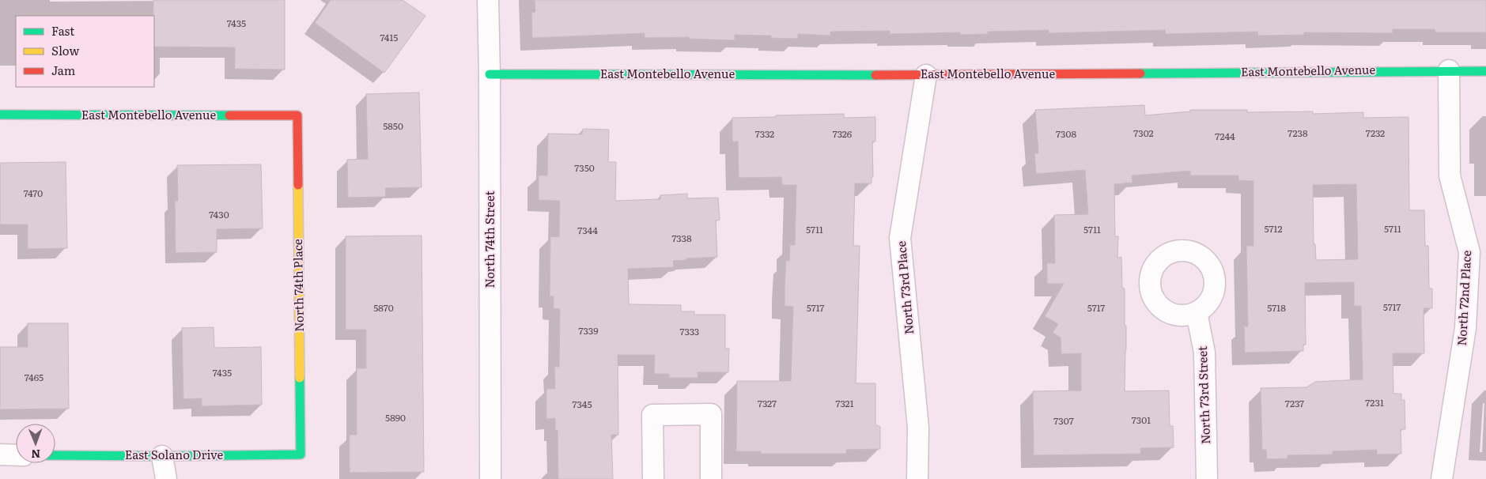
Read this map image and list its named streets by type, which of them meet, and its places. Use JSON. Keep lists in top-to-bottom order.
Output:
{
  "streets": {
    "street": [
      "East Montebello Avenue",
      "North 74th Street",
      "North 74th Place",
      "North 73rd Place",
      "North 72nd Place",
      "North 73rd Street",
      "East Solano Drive"
    ]
  },
  "crossings": [
    ["East Montebello Avenue", "North 74th Street"],
    ["East Montebello Avenue", "North 74th Place"],
    ["East Montebello Avenue", "North 73rd Place"],
    ["East Montebello Avenue", "North 72nd Place"],
    ["North 74th Place", "East Solano Drive"]
  ],
  "house_numbers": [
    "7435",
    "7415",
    "5850",
    "7302",
    "7238",
    "7232",
    "7332",
    "7326",
    "7308",
    "7244",
    "7350",
    "7470",
    "7430",
    "5712",
    "5711",
    "5711",
    "5711",
    "7344",
    "7338",
    "5717",
    "5870",
    "5717",
    "5717",
    "5718",
    "7339",
    "7333",
    "7435",
    "7465",
    "7231",
    "7327",
    "7321",
    "7237",
    "7345",
    "5890",
    "7301",
    "7307"
  ],
  "legend": ["Fast", "Slow", "Jam"],
  "north": "bottom"
}
